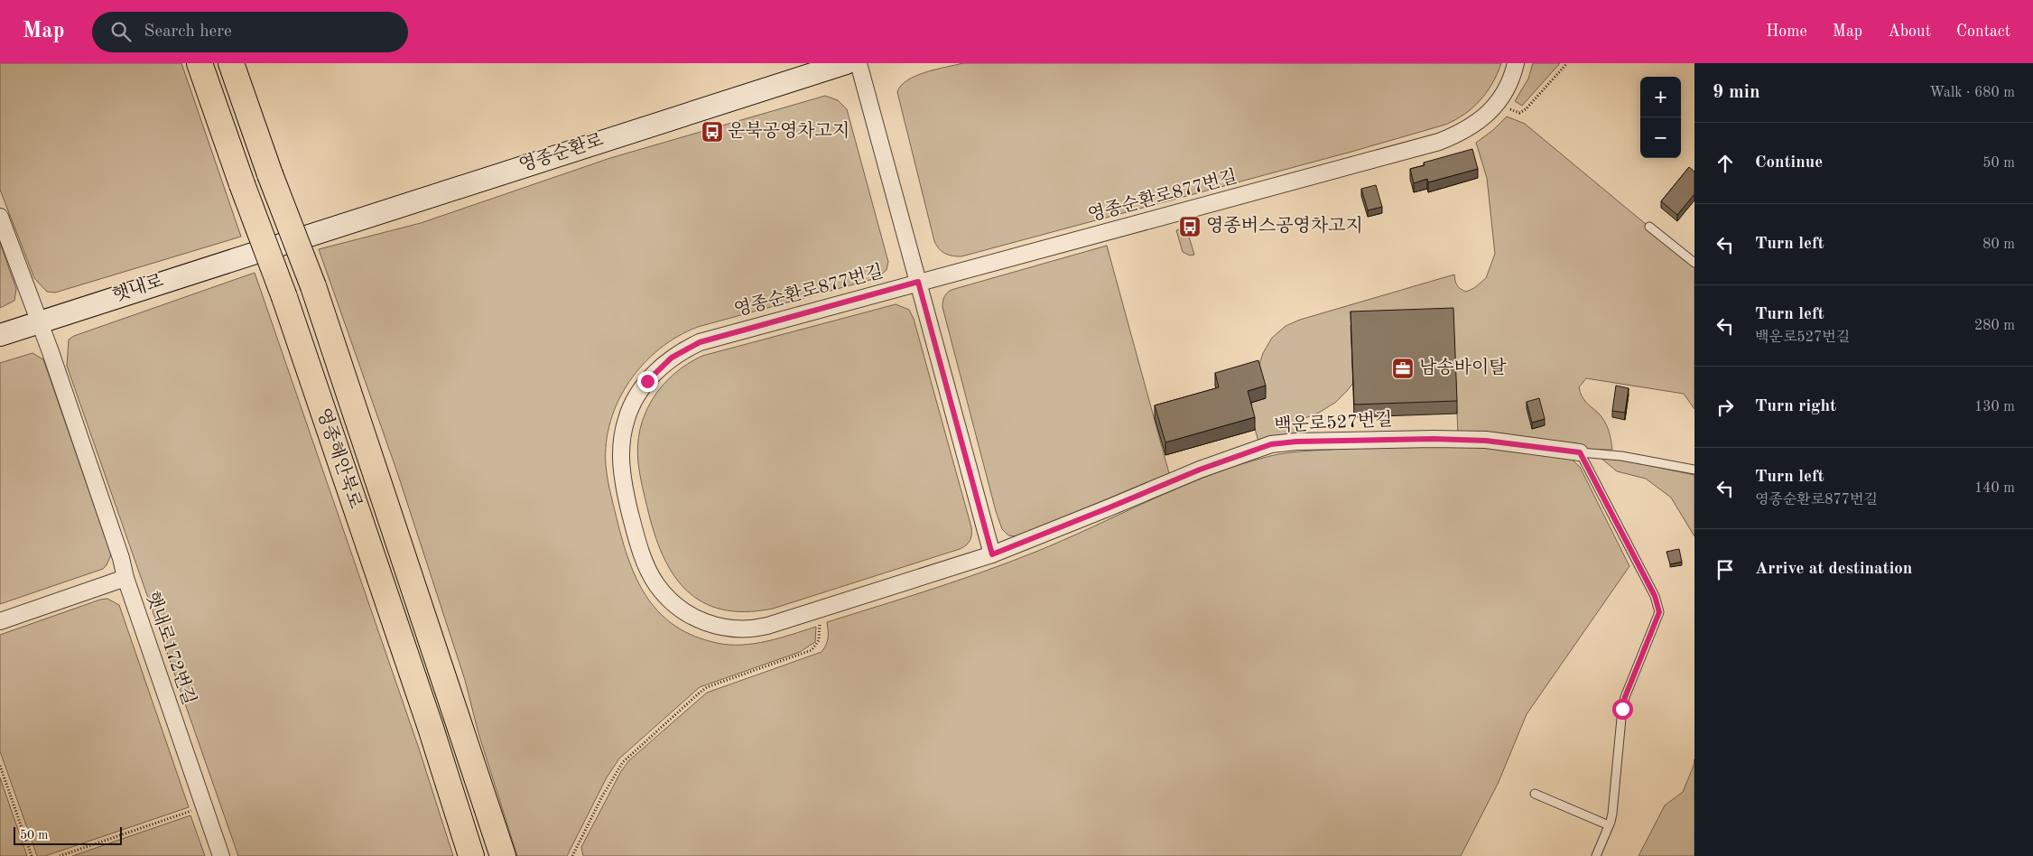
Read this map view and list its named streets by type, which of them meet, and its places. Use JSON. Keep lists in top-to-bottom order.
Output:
{
  "streets": {
    "highway": ["영종해안북로"],
    "main road": ["영종순환로", "햇내로"],
    "street": ["영종순환로877번길", "백운로527번길", "햇내로172번길"]
  },
  "crossings": [
    ["영종순환로", "햇내로"],
    ["영종순환로877번길", "백운로527번길"]
  ],
  "places": {
    "bus stop": ["운북공영차고지", "영종버스공영차고지"],
    "office": ["남송바이탈"]
  },
  "scale_bar": "50 m",
  "page": {
    "header": "Map",
    "search": "Search here",
    "nav": [
      "Home",
      "Map",
      "About",
      "Contact"
    ],
    "heading": ["9 min", "Walk · 680 m"],
    "map_buttons": ["+", "−"],
    "list": [
      ["Continue", "50 m"],
      ["Turn left", "80 m"],
      ["Turn left", "백운로527번길", "280 m"],
      ["Turn right", "130 m"],
      ["Turn left", "영종순환로877번길", "140 m"],
      "Arrive at destination"
    ],
    "scale": "50 m"
  }
}
